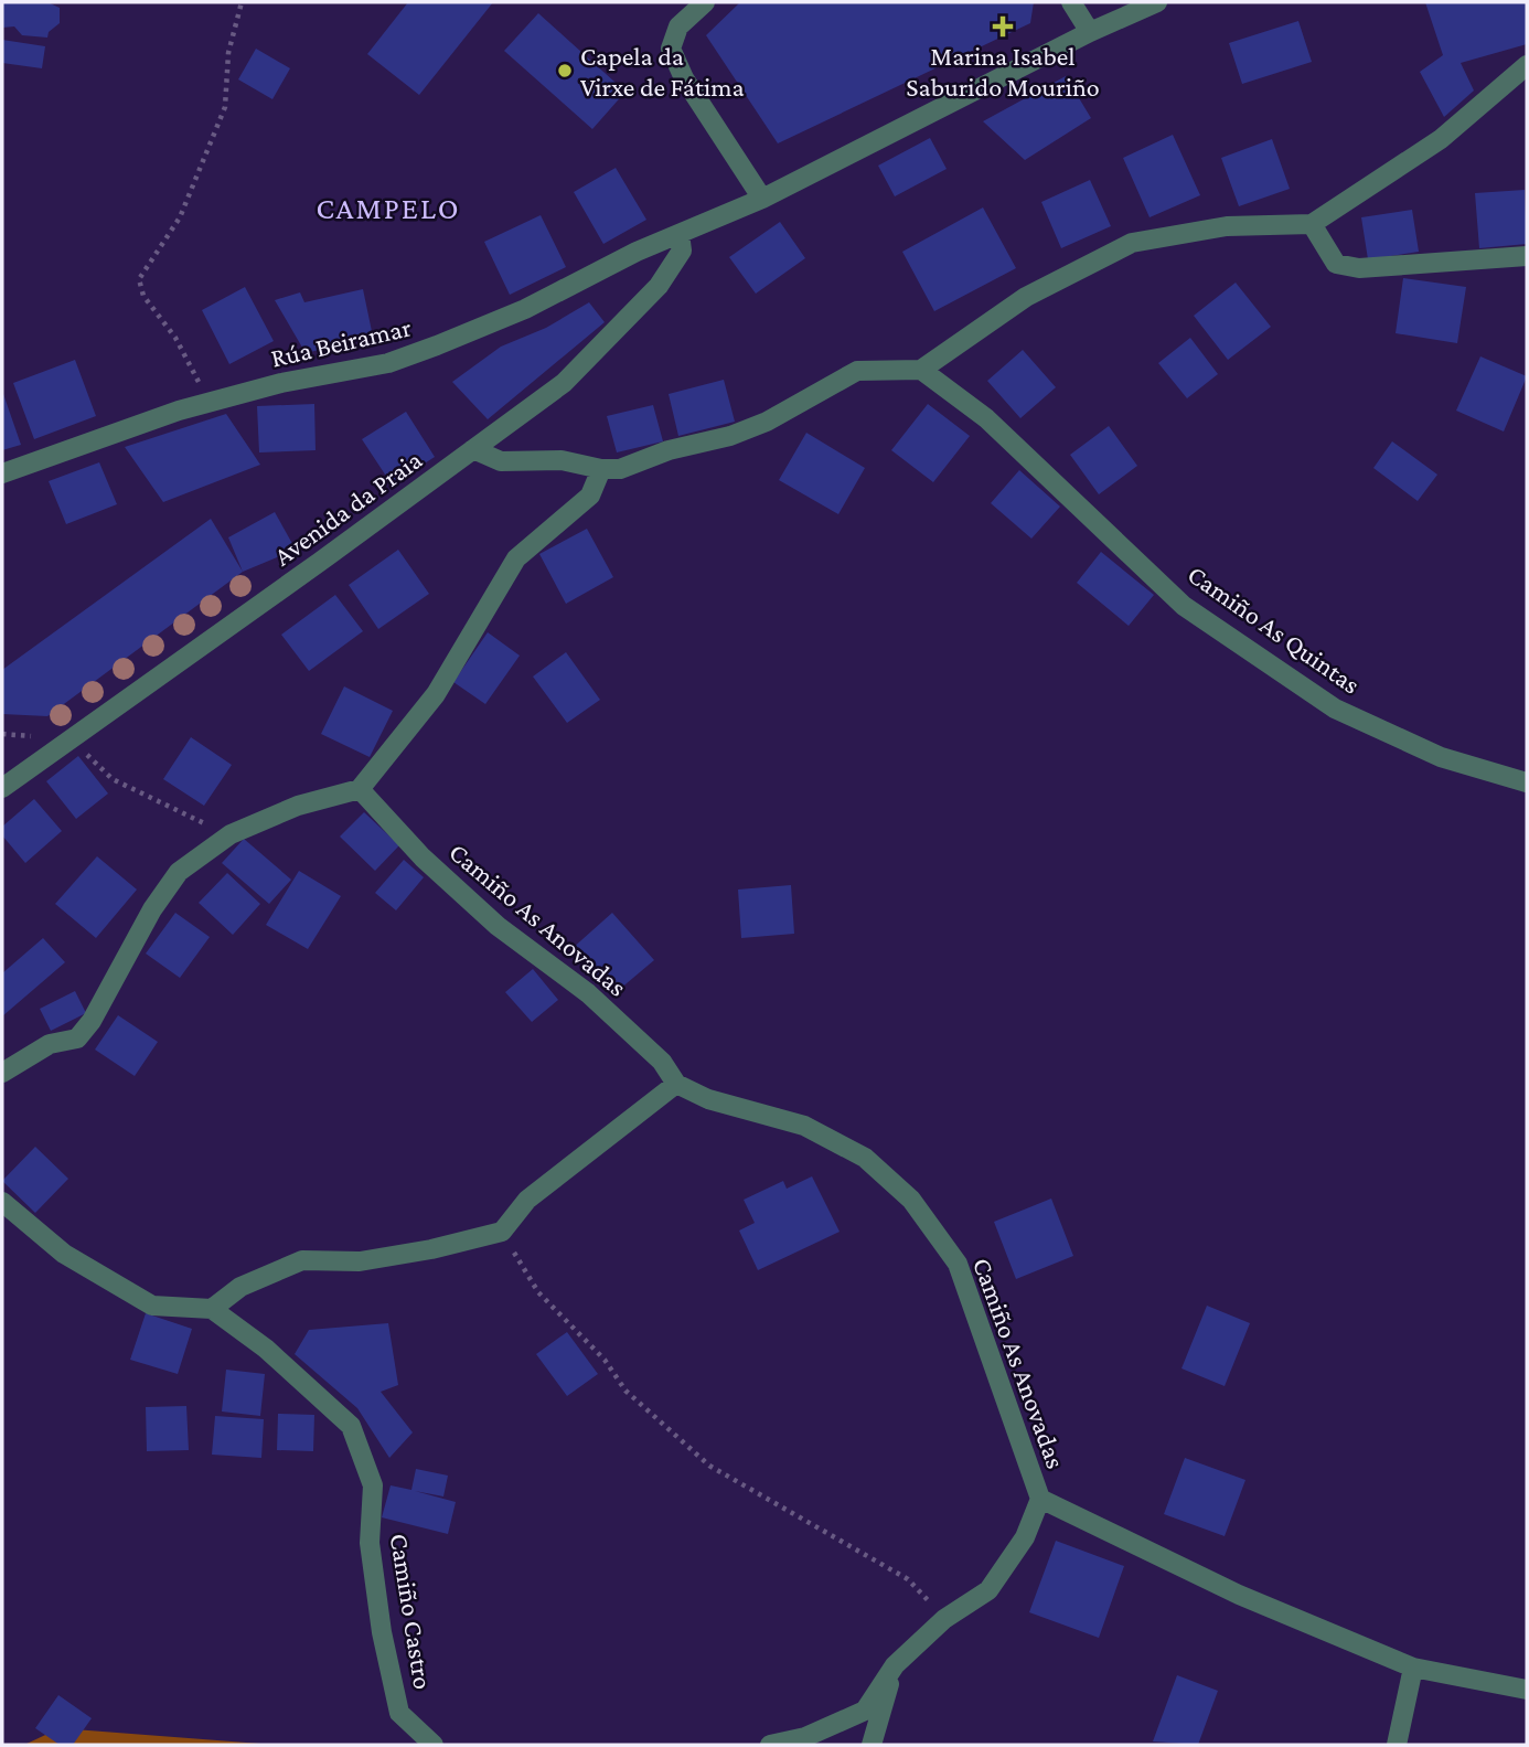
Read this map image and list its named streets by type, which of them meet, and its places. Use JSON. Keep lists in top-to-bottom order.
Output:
{
  "streets": {
    "street": [
      "Rúa Beiramar",
      "Avenida da Praia",
      "Camiño As Quintas",
      "Camiño As Anovadas",
      "Camiño Castro"
    ]
  },
  "crossings": [
    ["Rúa Beiramar", "Avenida da Praia"]
  ],
  "districts": ["CAMPELO"],
  "places": {
    "health": ["Marina Isabel Saburido Mouriño"],
    "other": ["Capela da Virxe de Fátima"]
  }
}
